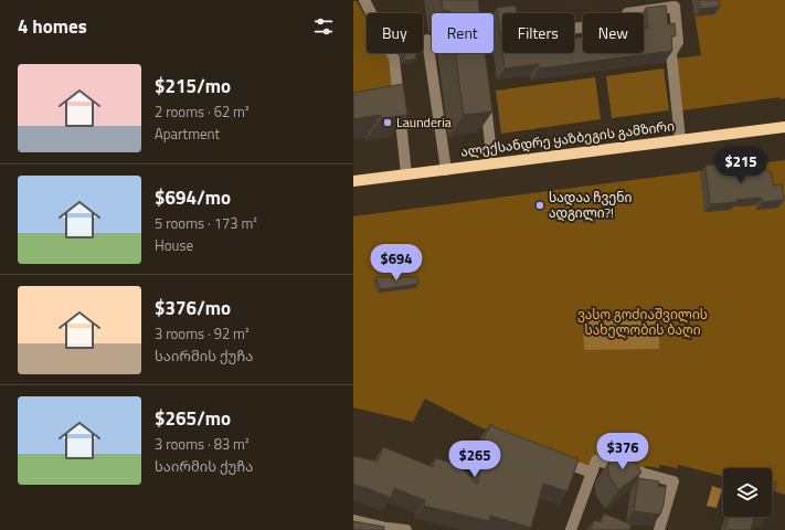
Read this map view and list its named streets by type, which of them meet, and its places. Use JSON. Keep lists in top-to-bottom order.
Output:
{
  "streets": {
    "main road": ["ალექსანდრე ყაზბეგის გამზირი"]
  },
  "parks": ["ვასო გოძიაშვილის სახელობის ბაღი"],
  "places": ["Launderia", "სადაა ჩვენი ადგილი?!"],
  "page": {
    "heading": "4 homes",
    "chip": [
      "Buy",
      "Rent",
      "Filters",
      "New"
    ],
    "list": [
      {
        "name": "$215/mo",
        "note": "2 rooms · 62 m² · Apartment"
      },
      {
        "name": "$694/mo",
        "note": "5 rooms · 173 m² · House"
      },
      {
        "name": "$376/mo",
        "note": "3 rooms · 92 m² · საირმის ქუჩა"
      },
      {
        "name": "$265/mo",
        "note": "3 rooms · 83 m² · საირმის ქუჩა"
      }
    ],
    "price": [
      "$215",
      "$694",
      "$376",
      "$265"
    ]
  }
}
